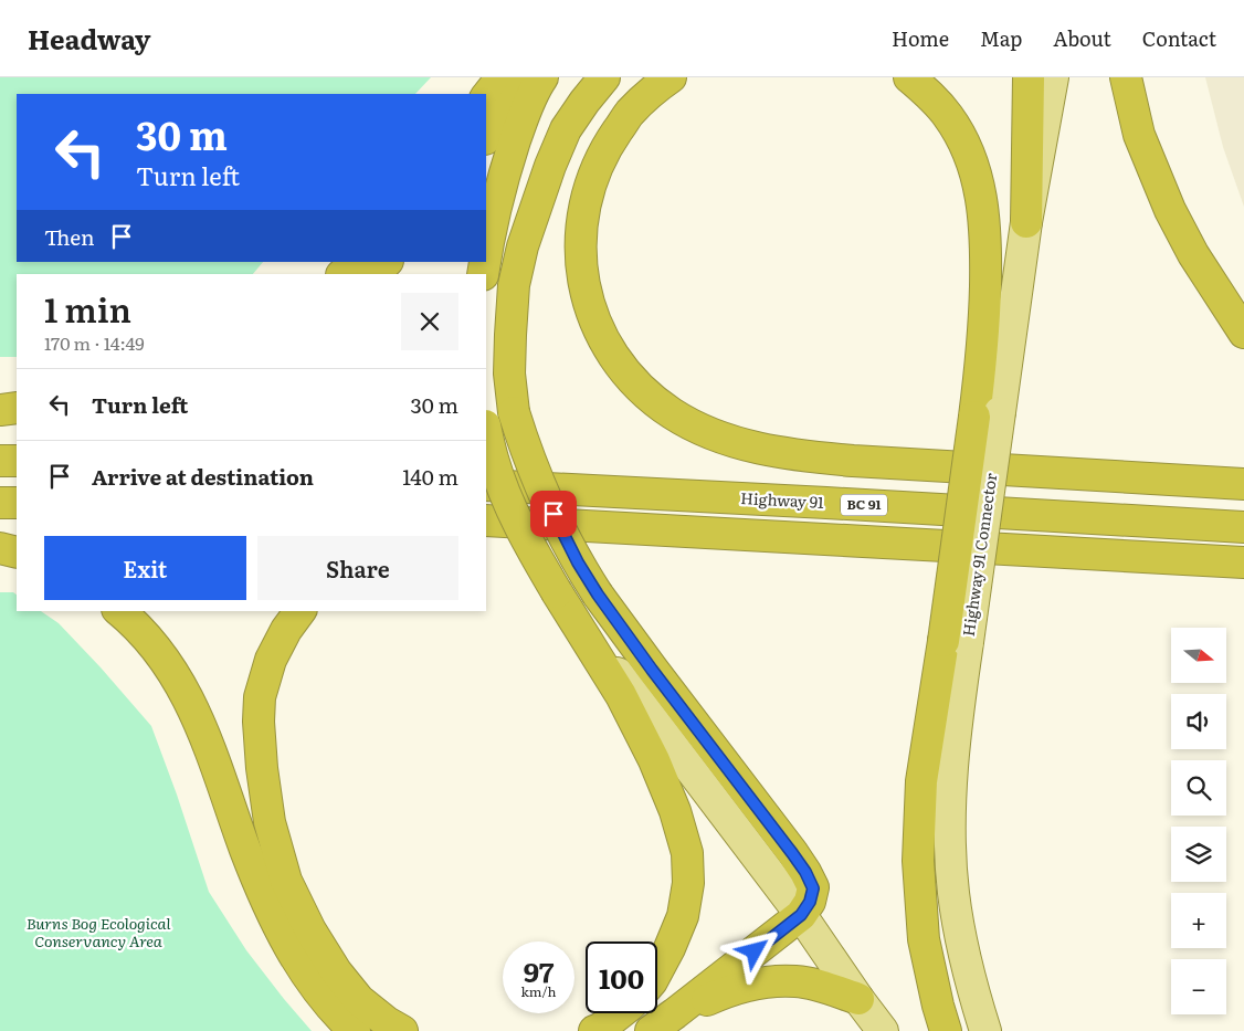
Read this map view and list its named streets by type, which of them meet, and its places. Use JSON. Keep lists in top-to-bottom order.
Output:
{
  "streets": {
    "highway": ["Highway 91", "BC 91"],
    "main road": ["Highway 91 Connector"]
  },
  "parks": ["Burns Bog Ecological Conservancy Area"],
  "north": "right",
  "page": {
    "header": "Headway",
    "nav": [
      "Home",
      "Map",
      "About",
      "Contact"
    ],
    "turn": ["30 m", "Turn left"],
    "then": "Then",
    "heading": ["1 min", "170 m · 14:49"],
    "list": [
      {
        "name": "Turn left",
        "value": "30 m"
      },
      {
        "name": "Arrive at destination",
        "value": "140 m"
      }
    ],
    "buttons": ["Exit", "Share"],
    "map_buttons": ["+", "−"],
    "speed": "97 km/h",
    "limit": "100"
  }
}
